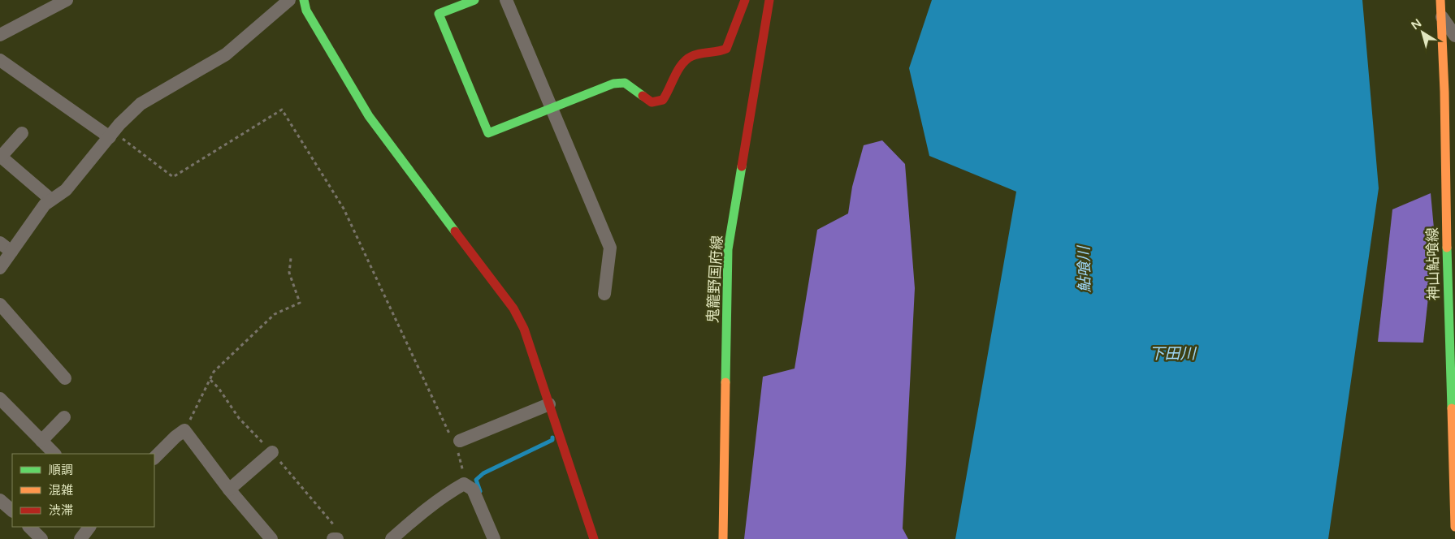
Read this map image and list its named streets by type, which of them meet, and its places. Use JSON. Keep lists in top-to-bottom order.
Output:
{
  "streets": {
    "street": ["神山鮎喰線", "鬼籠野国府線"]
  },
  "water": ["鮎喰川", "下田川"],
  "legend": ["順調", "混雑", "渋滞"],
  "north": "top left"
}
